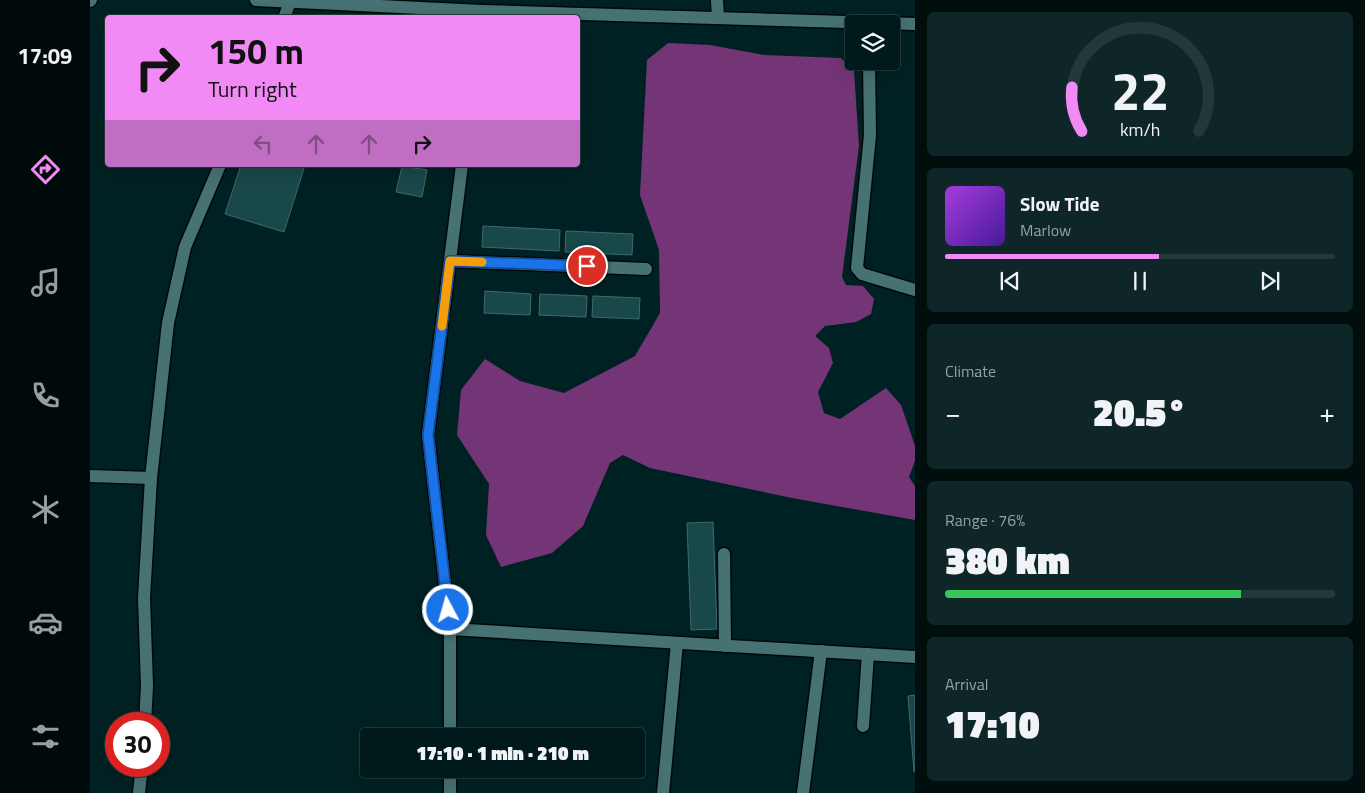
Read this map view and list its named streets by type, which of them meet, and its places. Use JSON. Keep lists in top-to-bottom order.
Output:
{
  "page": {
    "tabs": "17:09",
    "turn": ["150 m", "Turn right"],
    "song": ["Slow Tide", "Marlow"],
    "tile": [
      "Climate",
      ["Range · 76%", "380 km"],
      ["Arrival", "17:10"]
    ],
    "heat": ["−", "20.5°", "+"],
    "limit": "30",
    "trip": "17:10 · 1 min · 210 m",
    "gauge": ["22", "km/h"]
  }
}
